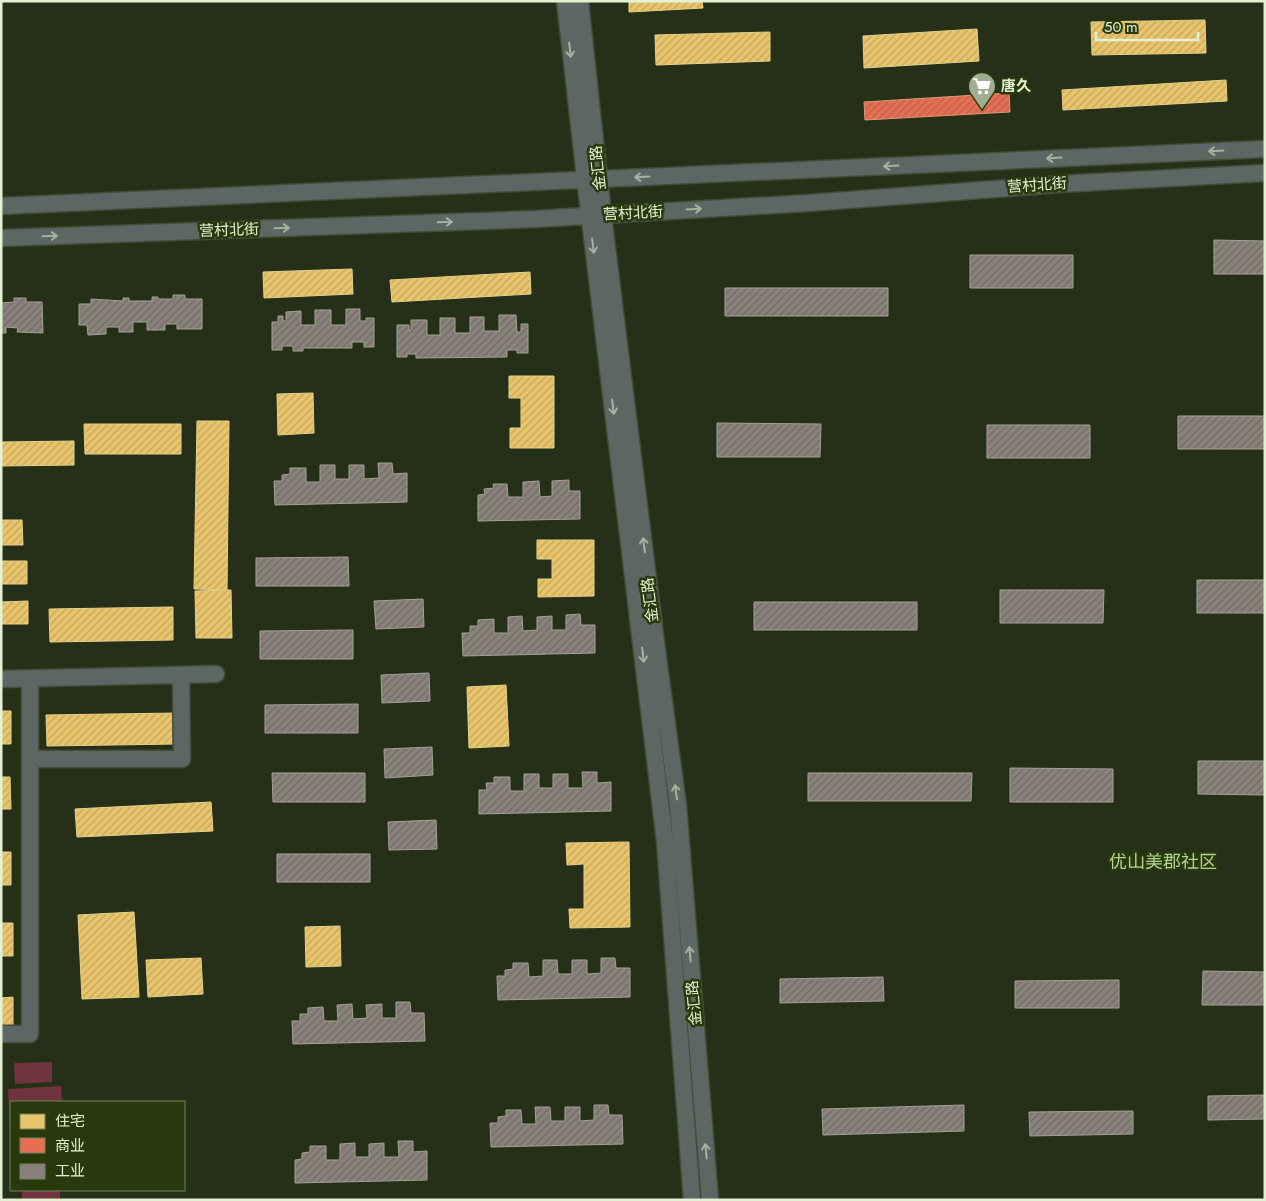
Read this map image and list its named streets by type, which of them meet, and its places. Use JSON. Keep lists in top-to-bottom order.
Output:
{
  "streets": {
    "street": ["金汇路", "营村北街"]
  },
  "crossings": [
    ["金汇路", "营村北街"]
  ],
  "districts": ["优山美郡社区"],
  "places": {
    "supermarket": ["唐久"]
  },
  "legend": ["住宅", "商业", "工业"],
  "scale_bar": "50 m"
}
